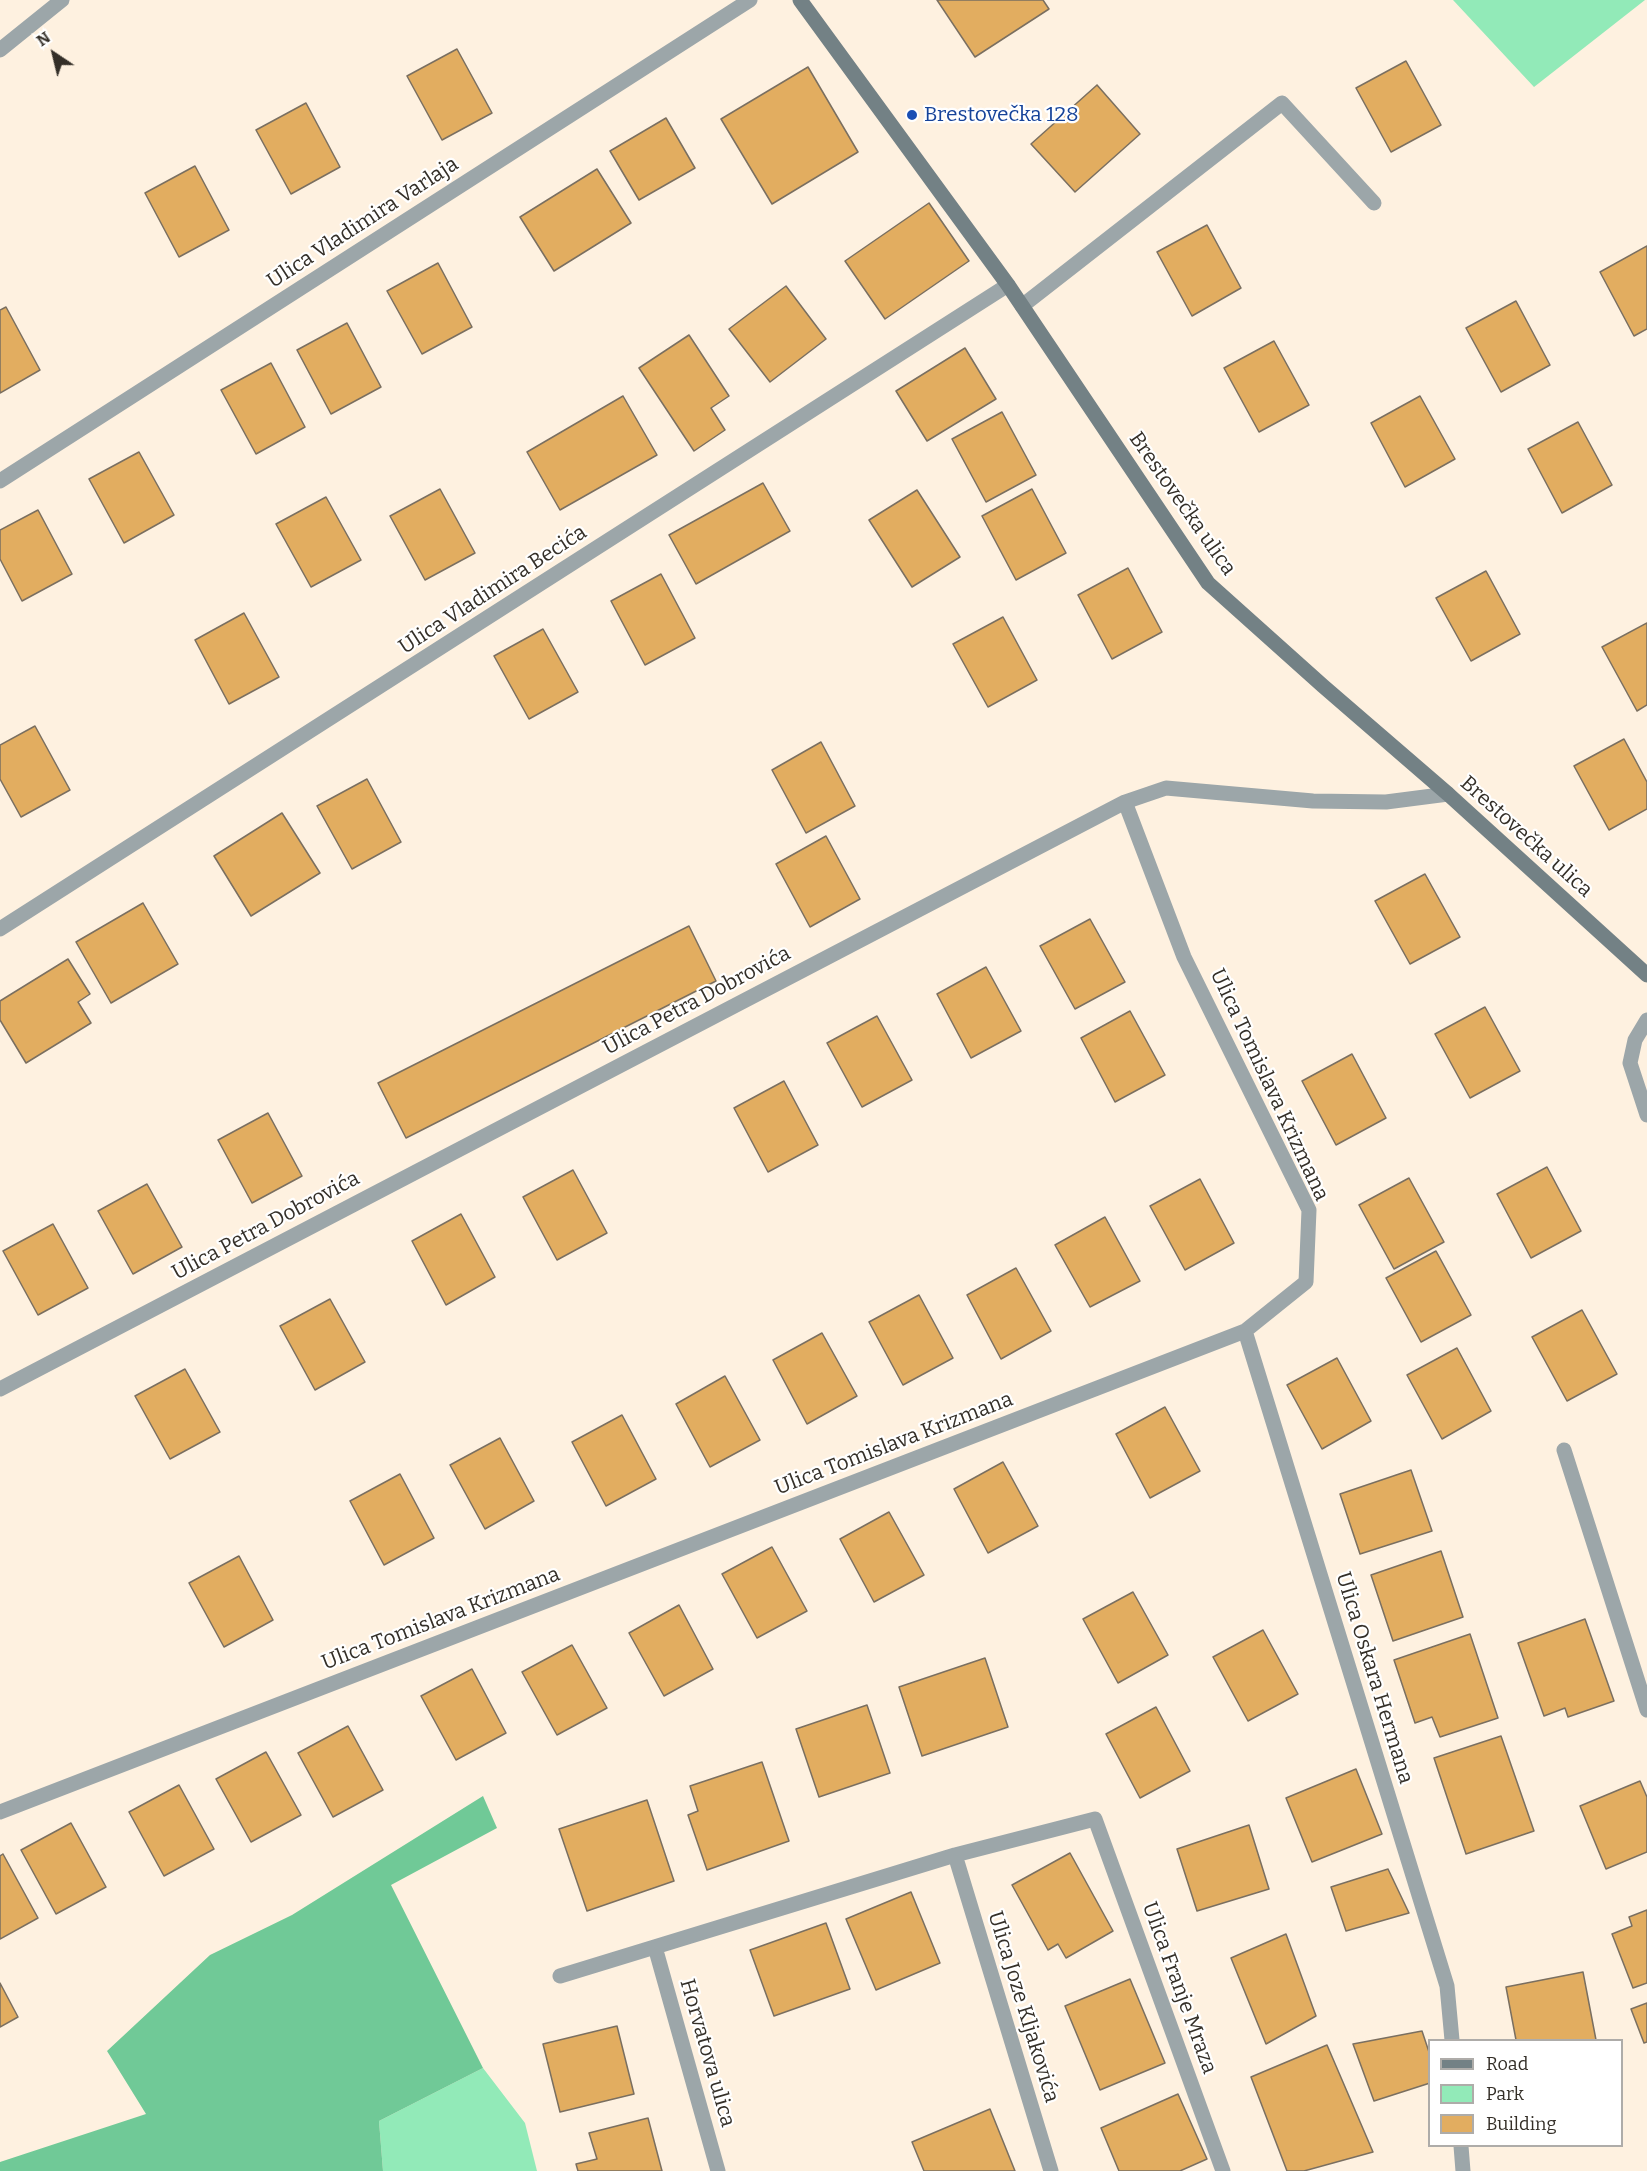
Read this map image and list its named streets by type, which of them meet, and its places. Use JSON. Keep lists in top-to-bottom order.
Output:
{
  "streets": {
    "street": [
      "Ulica Vladimira Varlaja",
      "Brestovečka ulica",
      "Ulica Vladimira Becića",
      "Ulica Petra Dobrovića",
      "Ulica Tomislava Krizmana",
      "Ulica Oskara Hermana",
      "Ulica Franje Mraza",
      "Ulica Joze Kljakovića",
      "Horvatova ulica"
    ]
  },
  "crossings": [
    ["Brestovečka ulica", "Ulica Vladimira Becića"],
    ["Brestovečka ulica", "Ulica Petra Dobrovića"],
    ["Ulica Petra Dobrovića", "Ulica Tomislava Krizmana"],
    ["Ulica Tomislava Krizmana", "Ulica Oskara Hermana"],
    ["Ulica Franje Mraza", "Ulica Joze Kljakovića"]
  ],
  "places": ["Brestovečka 128"],
  "legend": ["Road", "Park", "Building"],
  "north": "top left"
}
